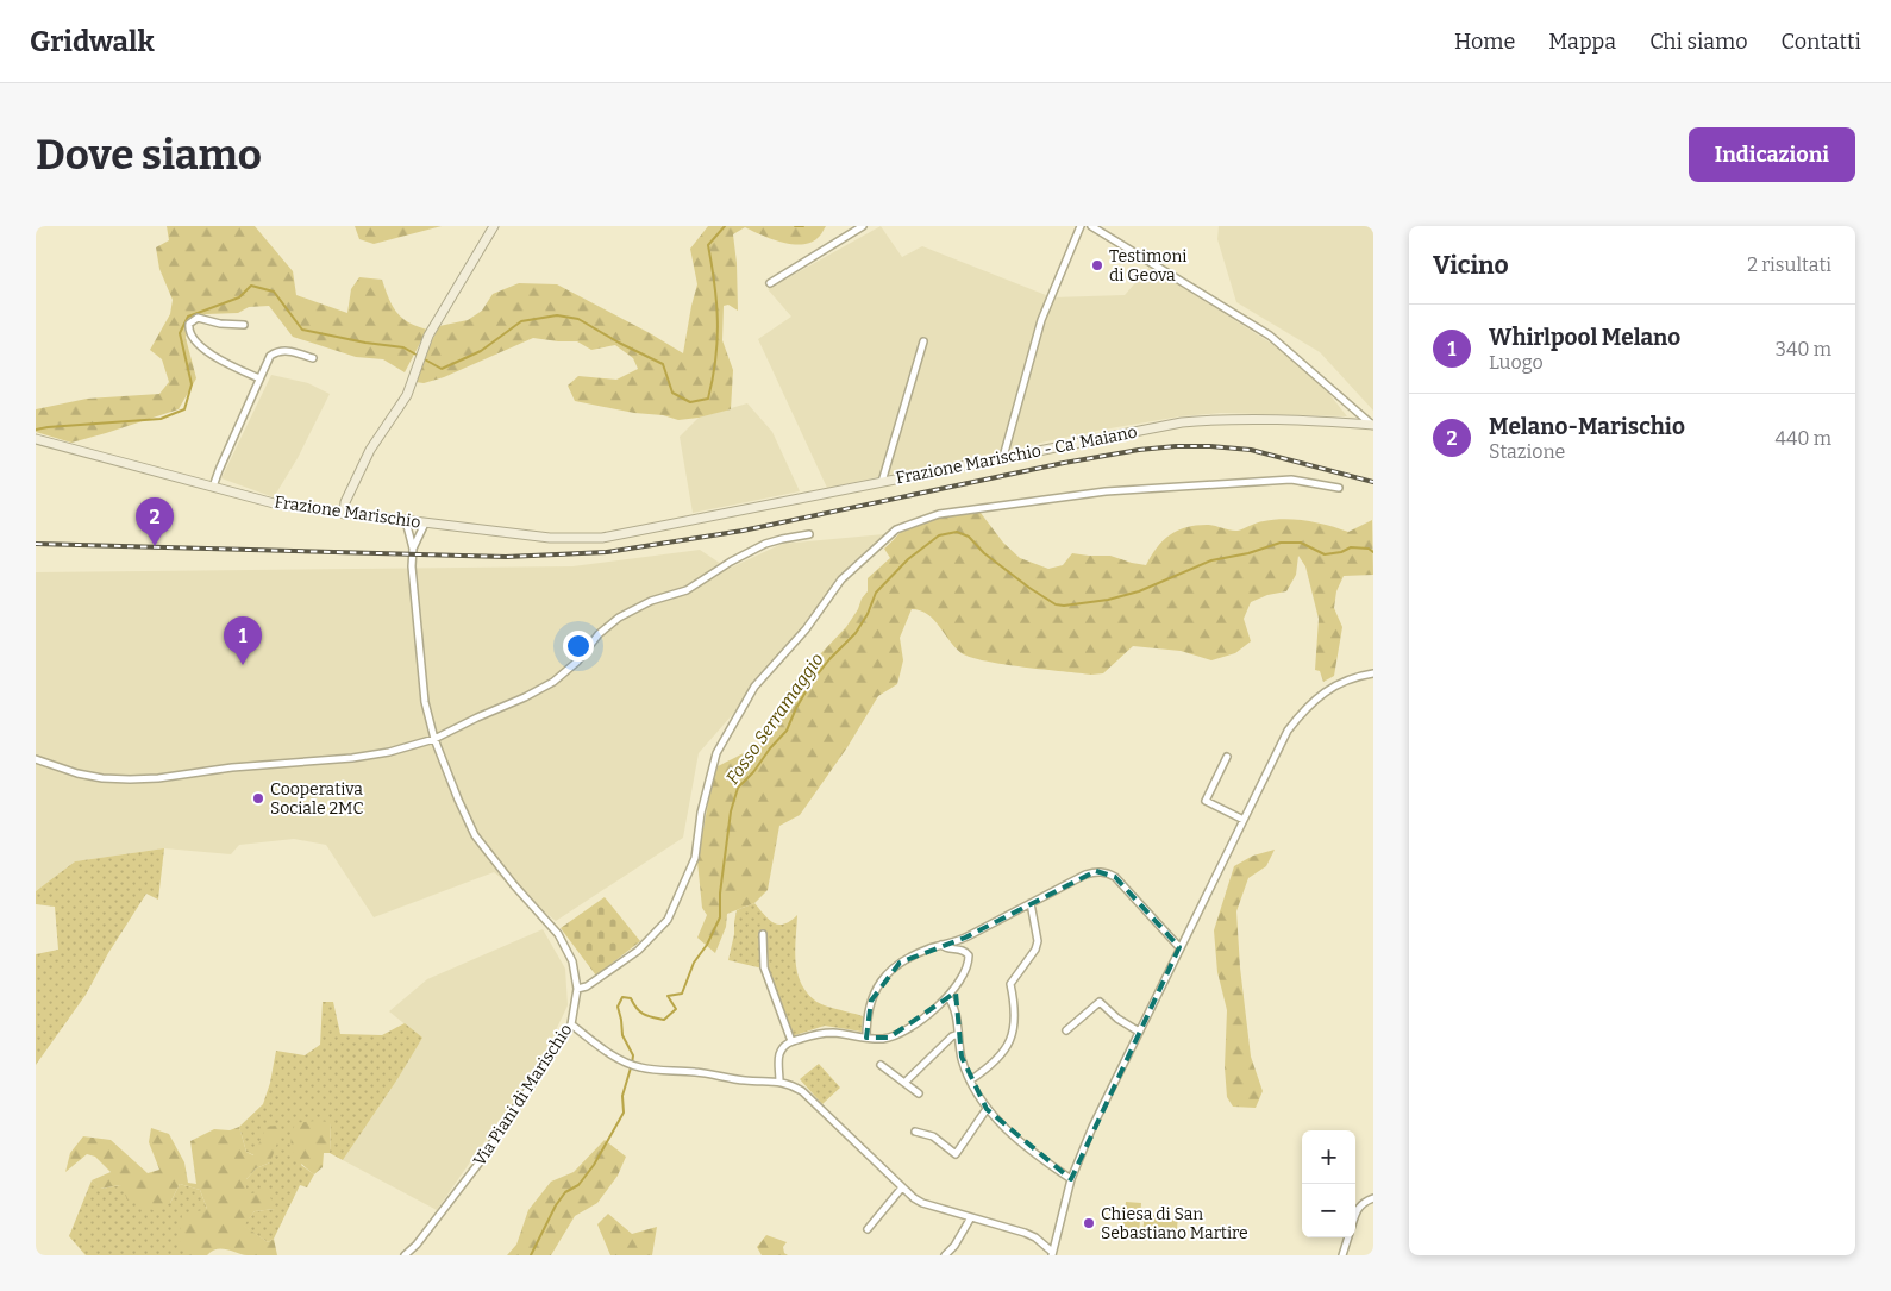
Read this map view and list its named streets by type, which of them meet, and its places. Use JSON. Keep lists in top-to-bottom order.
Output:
{
  "streets": {
    "main road": ["Frazione Marischio - Ca' Maiano", "Frazione Marischio"],
    "street": ["Via Piani di Marischio"]
  },
  "crossings": [
    ["Frazione Marischio - Ca' Maiano", "Frazione Marischio"]
  ],
  "water": ["Fosso Serramaggio"],
  "places": ["Testimoni di Geova", "Cooperativa Sociale 2MC", "Chiesa di San Sebastiano Martire"],
  "page": {
    "header": "Gridwalk",
    "nav": [
      "Home",
      "Mappa",
      "Chi siamo",
      "Contatti"
    ],
    "buttons": "Indicazioni",
    "title": "Dove siamo",
    "heading": ["Vicino", "2 risultati"],
    "list": [
      {
        "mark": "1",
        "name": "Whirlpool Melano",
        "note": "Luogo",
        "value": "340 m"
      },
      {
        "mark": "2",
        "name": "Melano-Marischio",
        "note": "Stazione",
        "value": "440 m"
      }
    ],
    "pins": ["2", "1"],
    "map_buttons": ["+", "−"]
  }
}
